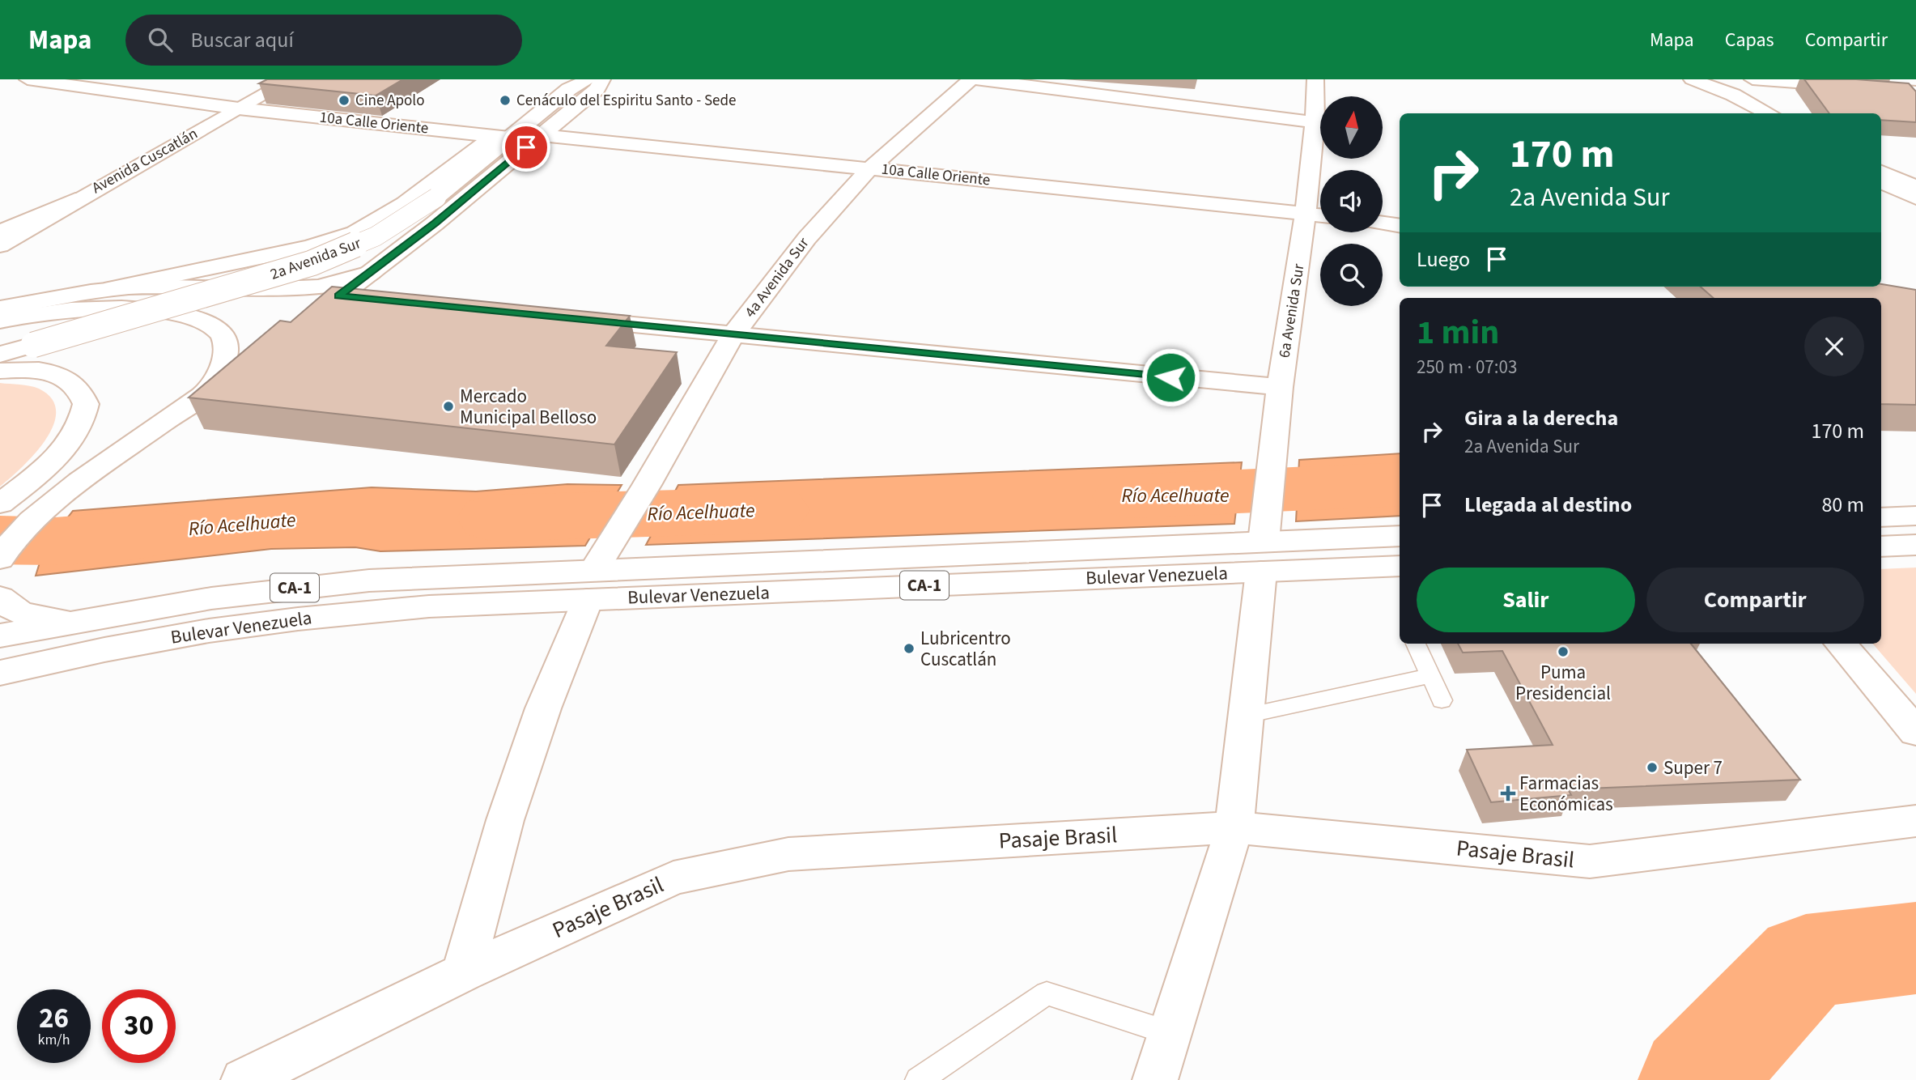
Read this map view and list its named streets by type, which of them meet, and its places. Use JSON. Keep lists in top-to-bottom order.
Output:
{
  "streets": {
    "main road": [
      "10a Calle Oriente",
      "Avenida Cuscatlán",
      "2a Avenida Sur",
      "4a Avenida Sur",
      "6a Avenida Sur",
      "Bulevar Venezuela",
      "CA-1",
      "Pasaje Brasil"
    ]
  },
  "crossings": [
    ["10a Calle Oriente", "Avenida Cuscatlán"],
    ["10a Calle Oriente", "2a Avenida Sur"],
    ["10a Calle Oriente", "4a Avenida Sur"],
    ["10a Calle Oriente", "6a Avenida Sur"],
    ["4a Avenida Sur", "Bulevar Venezuela"],
    ["4a Avenida Sur", "Pasaje Brasil"],
    ["6a Avenida Sur", "Bulevar Venezuela"],
    ["6a Avenida Sur", "Pasaje Brasil"]
  ],
  "water": ["Río Acelhuate"],
  "places": {
    "other": [
      "Cine Apolo",
      "Cenáculo del Espiritu Santo - Sede",
      "Mercado Municipal Belloso",
      "Lubricentro Cuscatlán",
      "Puma Presidencial",
      "Super 7"
    ],
    "health": ["Farmacias Económicas"]
  },
  "north": "top",
  "page": {
    "header": "Mapa",
    "search": "Buscar aquí",
    "nav": ["Mapa", "Capas", "Compartir"],
    "turn": ["170 m", "2a Avenida Sur"],
    "then": "Luego",
    "heading": ["1 min", "250 m · 07:03"],
    "list": [
      {
        "name": "Gira a la derecha",
        "note": "2a Avenida Sur",
        "value": "170 m"
      },
      {
        "name": "Llegada al destino",
        "value": "80 m"
      }
    ],
    "buttons": ["Salir", "Compartir"],
    "speed": "26 km/h",
    "limit": "30"
  }
}
